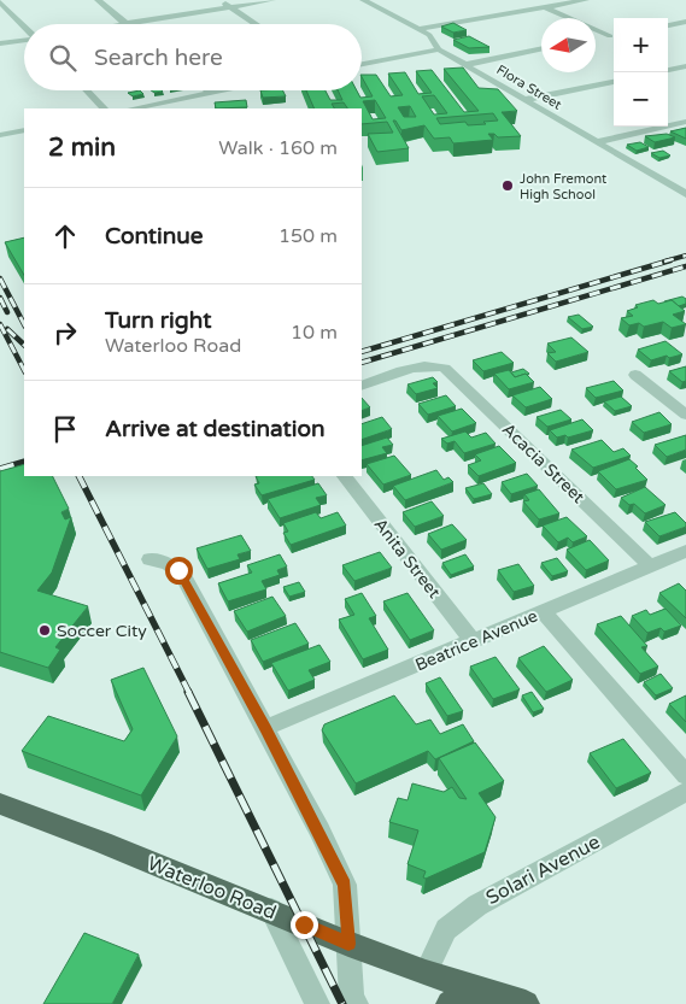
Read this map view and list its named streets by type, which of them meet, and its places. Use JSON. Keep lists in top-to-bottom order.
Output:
{
  "streets": {
    "main road": ["Waterloo Road"],
    "street": [
      "Flora Street",
      "Acacia Street",
      "Anita Street",
      "Beatrice Avenue",
      "Solari Avenue"
    ]
  },
  "crossings": [
    ["Acacia Street", "Beatrice Avenue"],
    ["Anita Street", "Beatrice Avenue"],
    ["Solari Avenue", "Waterloo Road"]
  ],
  "places": ["John Fremont High School", "Soccer City"],
  "north": "left",
  "page": {
    "map_buttons": ["+", "−"],
    "search": "Search here",
    "heading": ["2 min", "Walk · 160 m"],
    "list": [
      ["Continue", "150 m"],
      ["Turn right", "Waterloo Road", "10 m"],
      "Arrive at destination"
    ]
  }
}
